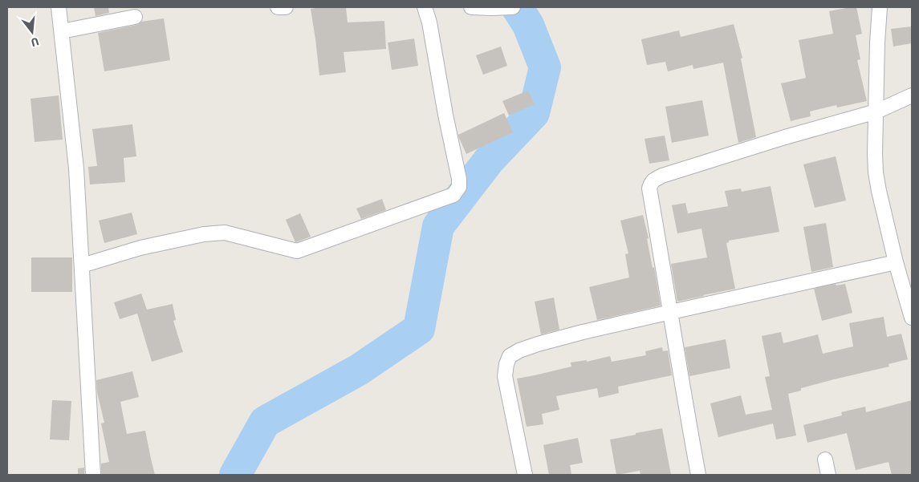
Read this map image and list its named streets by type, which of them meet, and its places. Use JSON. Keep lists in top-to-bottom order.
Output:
{
  "north": "bottom"
}
